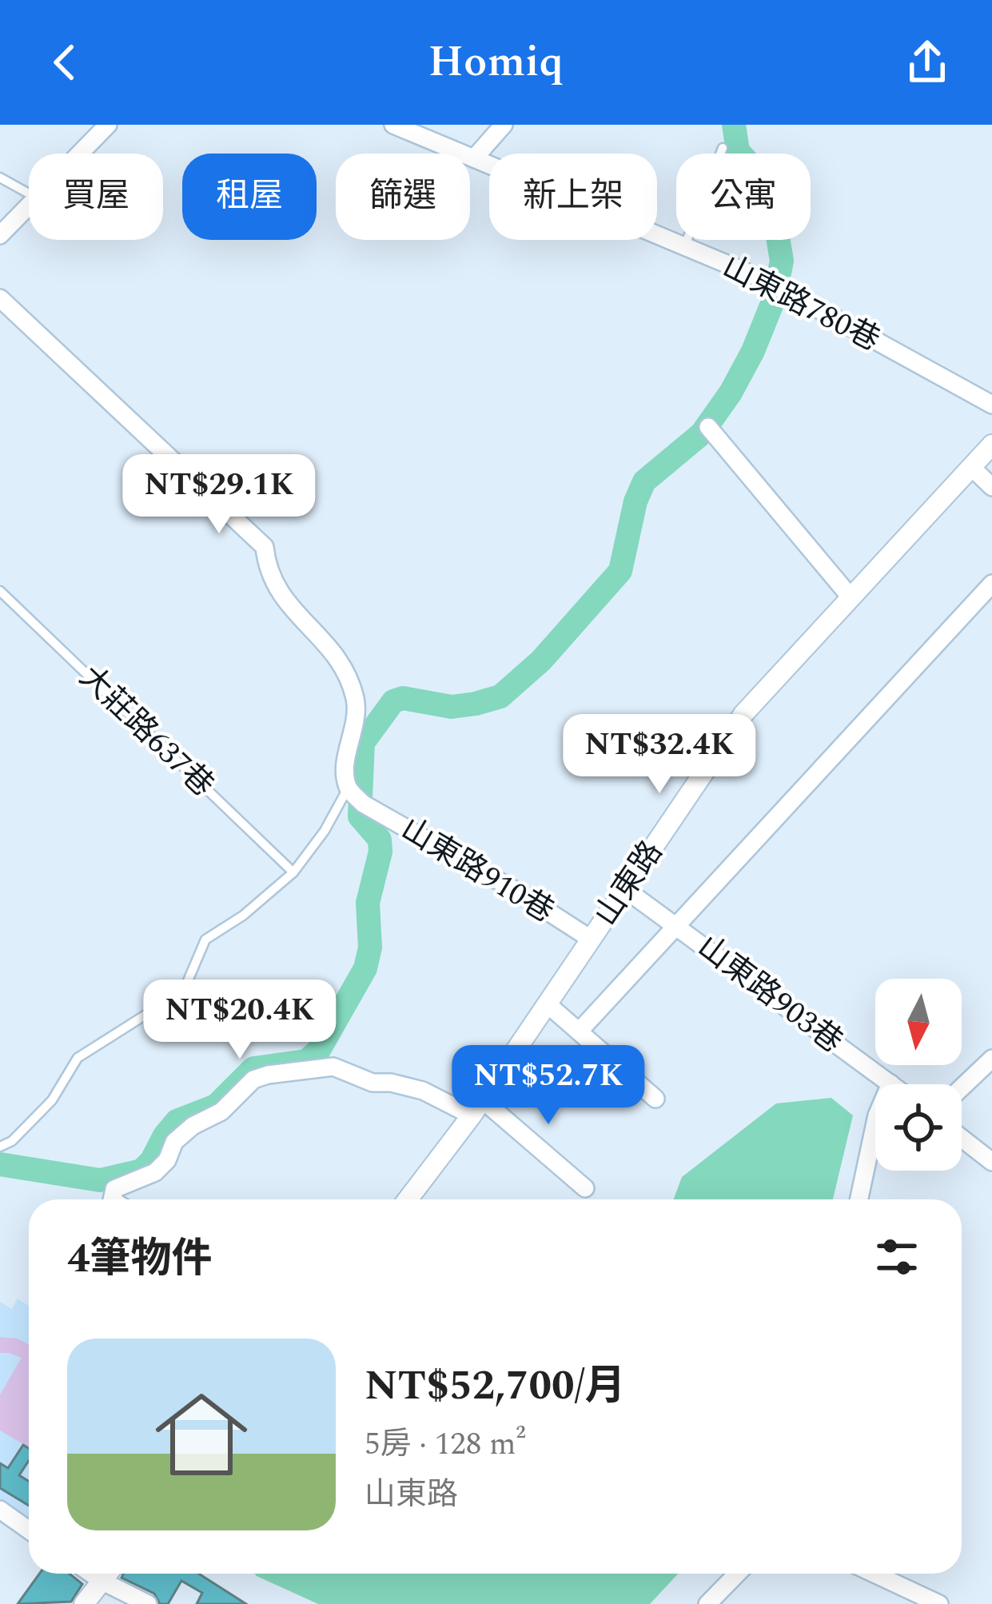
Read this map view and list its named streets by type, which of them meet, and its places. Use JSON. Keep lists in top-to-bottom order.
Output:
{
  "streets": {
    "street": [
      "山東路780巷",
      "山東路910巷",
      "山東路",
      "山東路903巷"
    ],
    "lane": ["大莊路637巷"]
  },
  "crossings": [
    ["山東路910巷", "山東路"],
    ["山東路", "山東路903巷"]
  ],
  "north": "bottom",
  "page": {
    "header": "Homiq",
    "chip": [
      "買屋",
      "租屋",
      "篩選",
      "新上架",
      "公寓"
    ],
    "price": [
      "NT$29.1K",
      "NT$32.4K",
      "NT$20.4K",
      "NT$52.7K"
    ],
    "heading": "4筆物件",
    "list": [
      {
        "name": "NT$52,700/月",
        "note": "5房 · 128 m² · 山東路"
      }
    ]
  }
}
